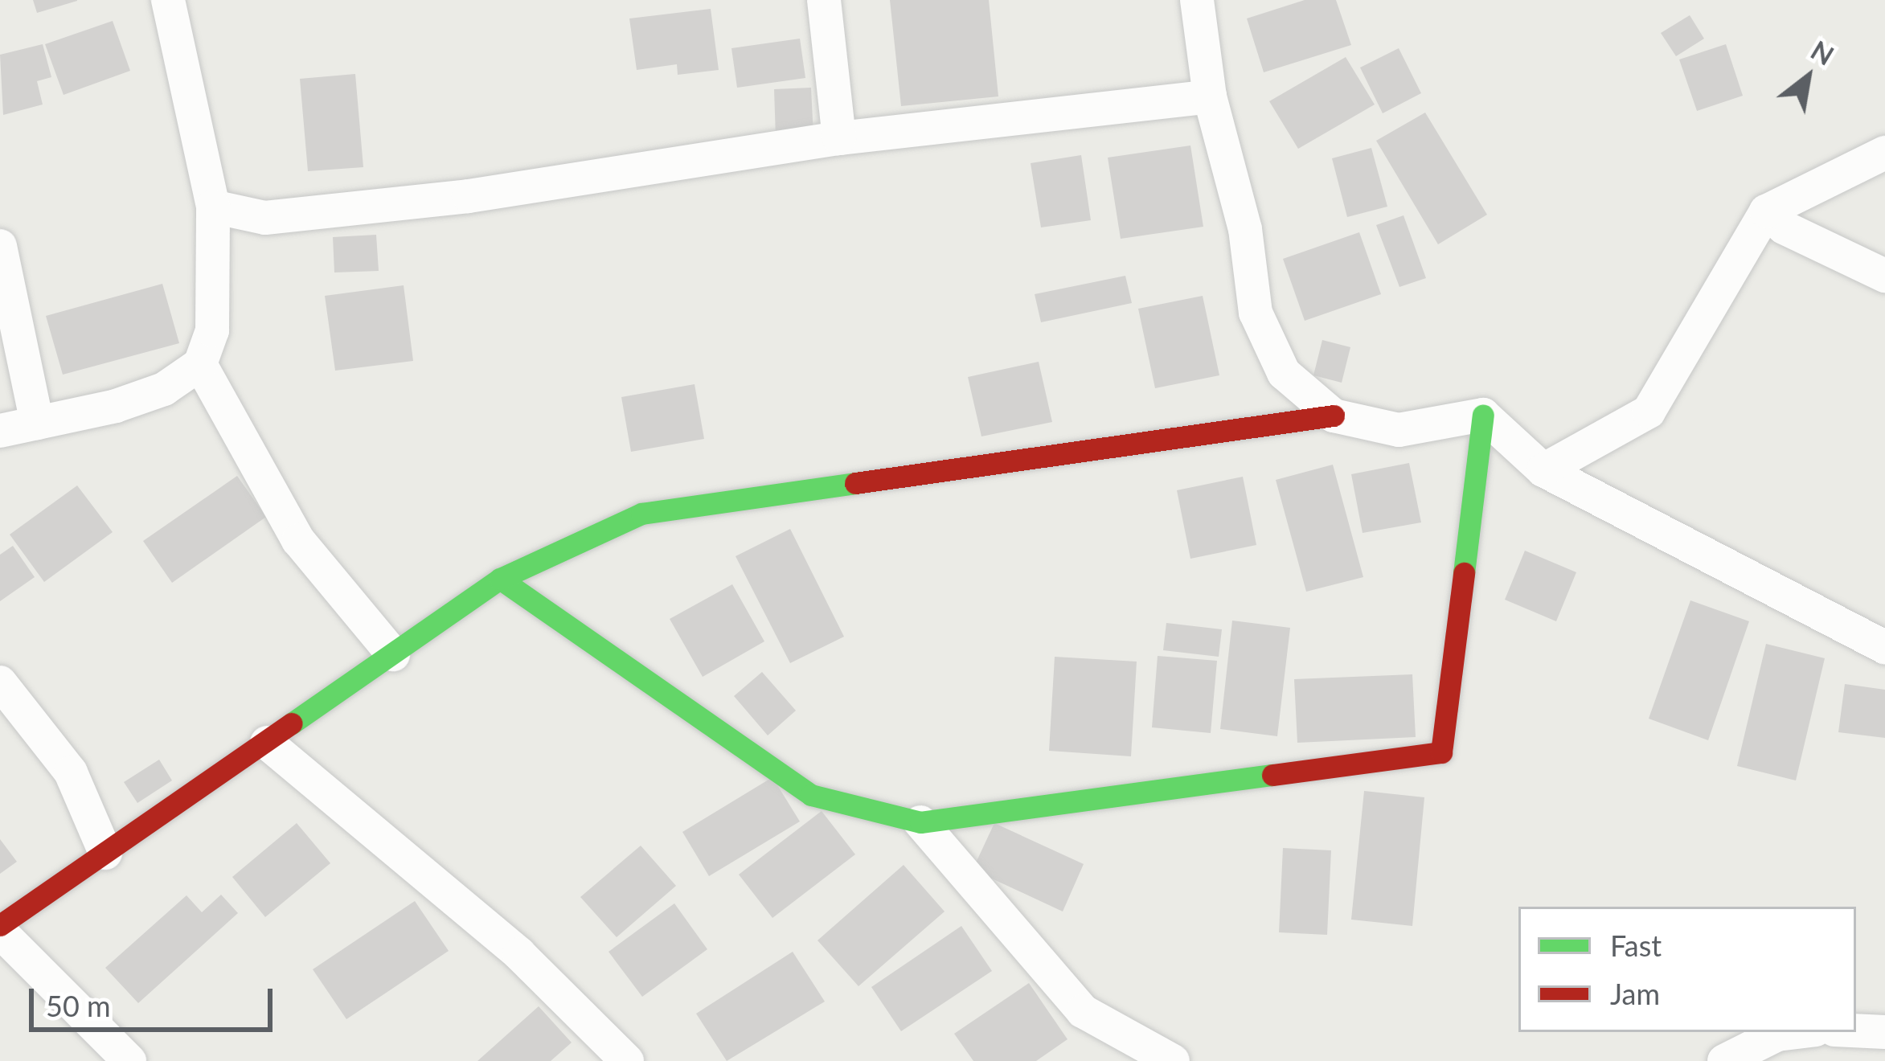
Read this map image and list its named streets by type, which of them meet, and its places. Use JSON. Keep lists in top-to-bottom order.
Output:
{
  "legend": ["Fast", "Jam"],
  "scale_bar": "50 m",
  "north": "top right"
}
